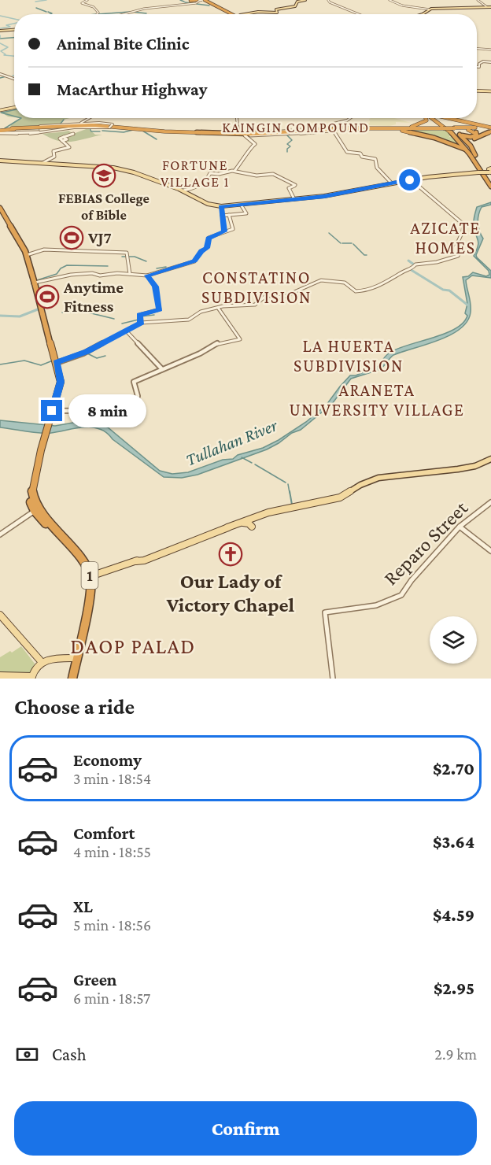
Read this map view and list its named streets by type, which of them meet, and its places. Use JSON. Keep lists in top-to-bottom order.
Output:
{
  "streets": {
    "highway": ["1"],
    "street": ["Reparo Street"]
  },
  "districts": [
    "KAINGIN COMPOUND",
    "FORTUNE VILLAGE 1",
    "AZICATE HOMES",
    "CONSTATINO SUBDIVISION",
    "LA HUERTA SUBDIVISION",
    "ARANETA UNIVERSITY VILLAGE",
    "DAOP PALAD"
  ],
  "water": ["Tullahan River"],
  "places": {
    "school or university": ["FEBIAS College of Bible"],
    "sports": ["VJ7", "Anytime Fitness"],
    "church": ["Our Lady of Victory Chapel"]
  },
  "page": {
    "banner": ["Animal Bite Clinic", "MacArthur Highway"],
    "bubble": "8 min",
    "heading": "Choose a ride",
    "list": [
      {
        "name": "Economy",
        "note": "3 min · 18:54",
        "value": "$2.70"
      },
      {
        "name": "Comfort",
        "note": "4 min · 18:55",
        "value": "$3.64"
      },
      {
        "name": "XL",
        "note": "5 min · 18:56",
        "value": "$4.59"
      },
      {
        "name": "Green",
        "note": "6 min · 18:57",
        "value": "$2.95"
      }
    ],
    "pay": ["Cash", "2.9 km"],
    "buttons": "Confirm"
  }
}
